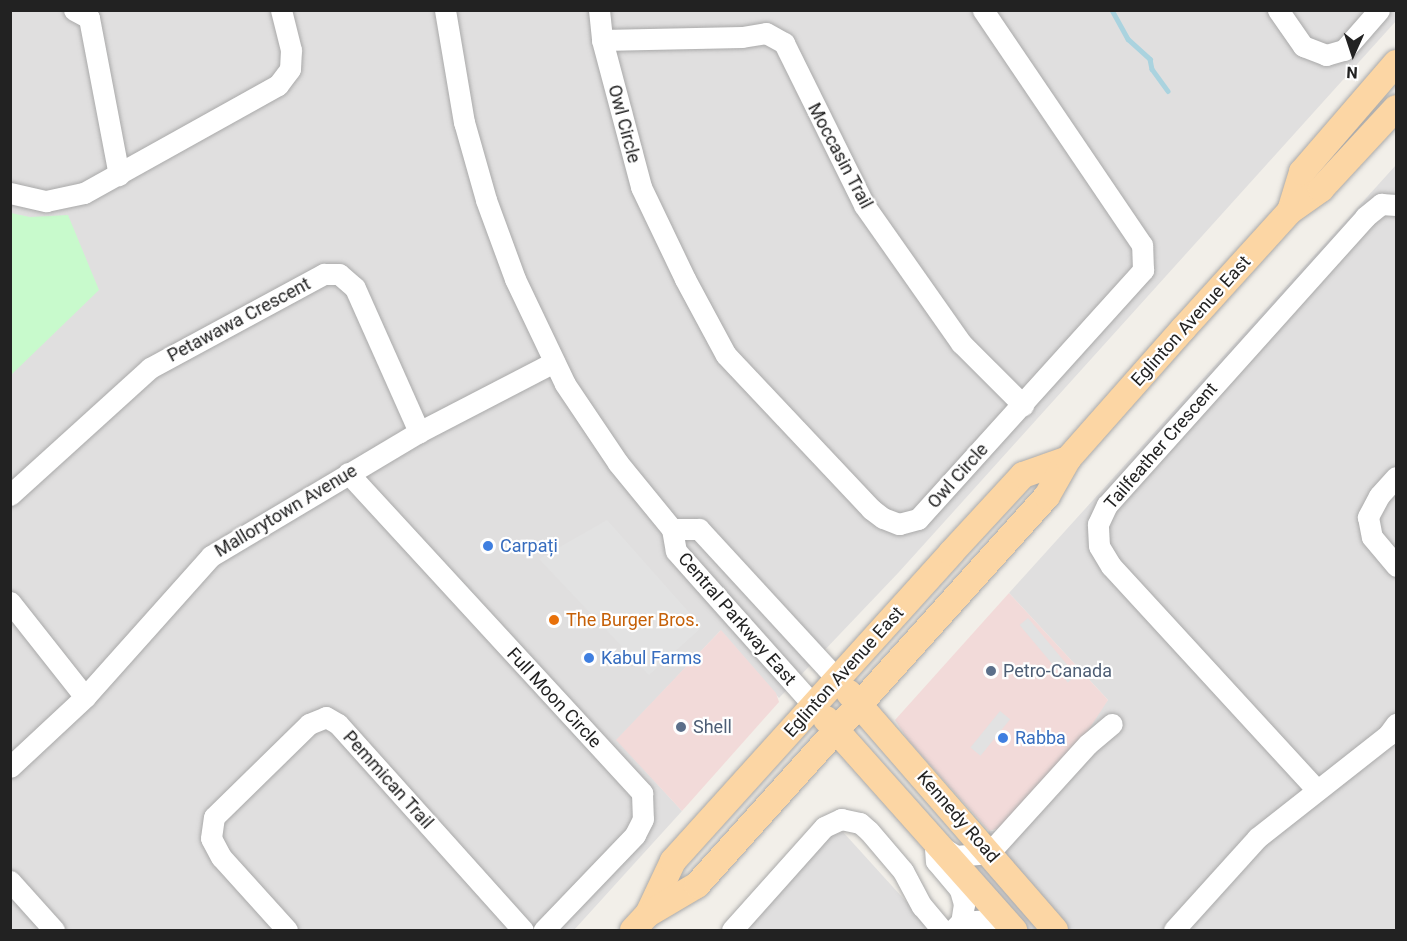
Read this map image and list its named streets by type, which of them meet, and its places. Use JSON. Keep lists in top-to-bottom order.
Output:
{
  "streets": {
    "main road": ["Eglinton Avenue East", "Central Parkway East", "Kennedy Road"],
    "street": [
      "Owl Circle",
      "Moccasin Trail",
      "Petawawa Crescent",
      "Tailfeather Crescent",
      "Mallorytown Avenue",
      "Full Moon Circle",
      "Pemmican Trail"
    ]
  },
  "crossings": [
    ["Owl Circle", "Moccasin Trail"],
    ["Petawawa Crescent", "Mallorytown Avenue"],
    ["Eglinton Avenue East", "Central Parkway East"],
    ["Eglinton Avenue East", "Kennedy Road"],
    ["Mallorytown Avenue", "Central Parkway East"],
    ["Mallorytown Avenue", "Full Moon Circle"],
    ["Central Parkway East", "Kennedy Road"]
  ],
  "places": [
    "Carpați",
    "The Burger Bros.",
    "Kabul Farms",
    "Petro-Canada",
    "Shell",
    "Rabba"
  ],
  "north": "bottom"
}
